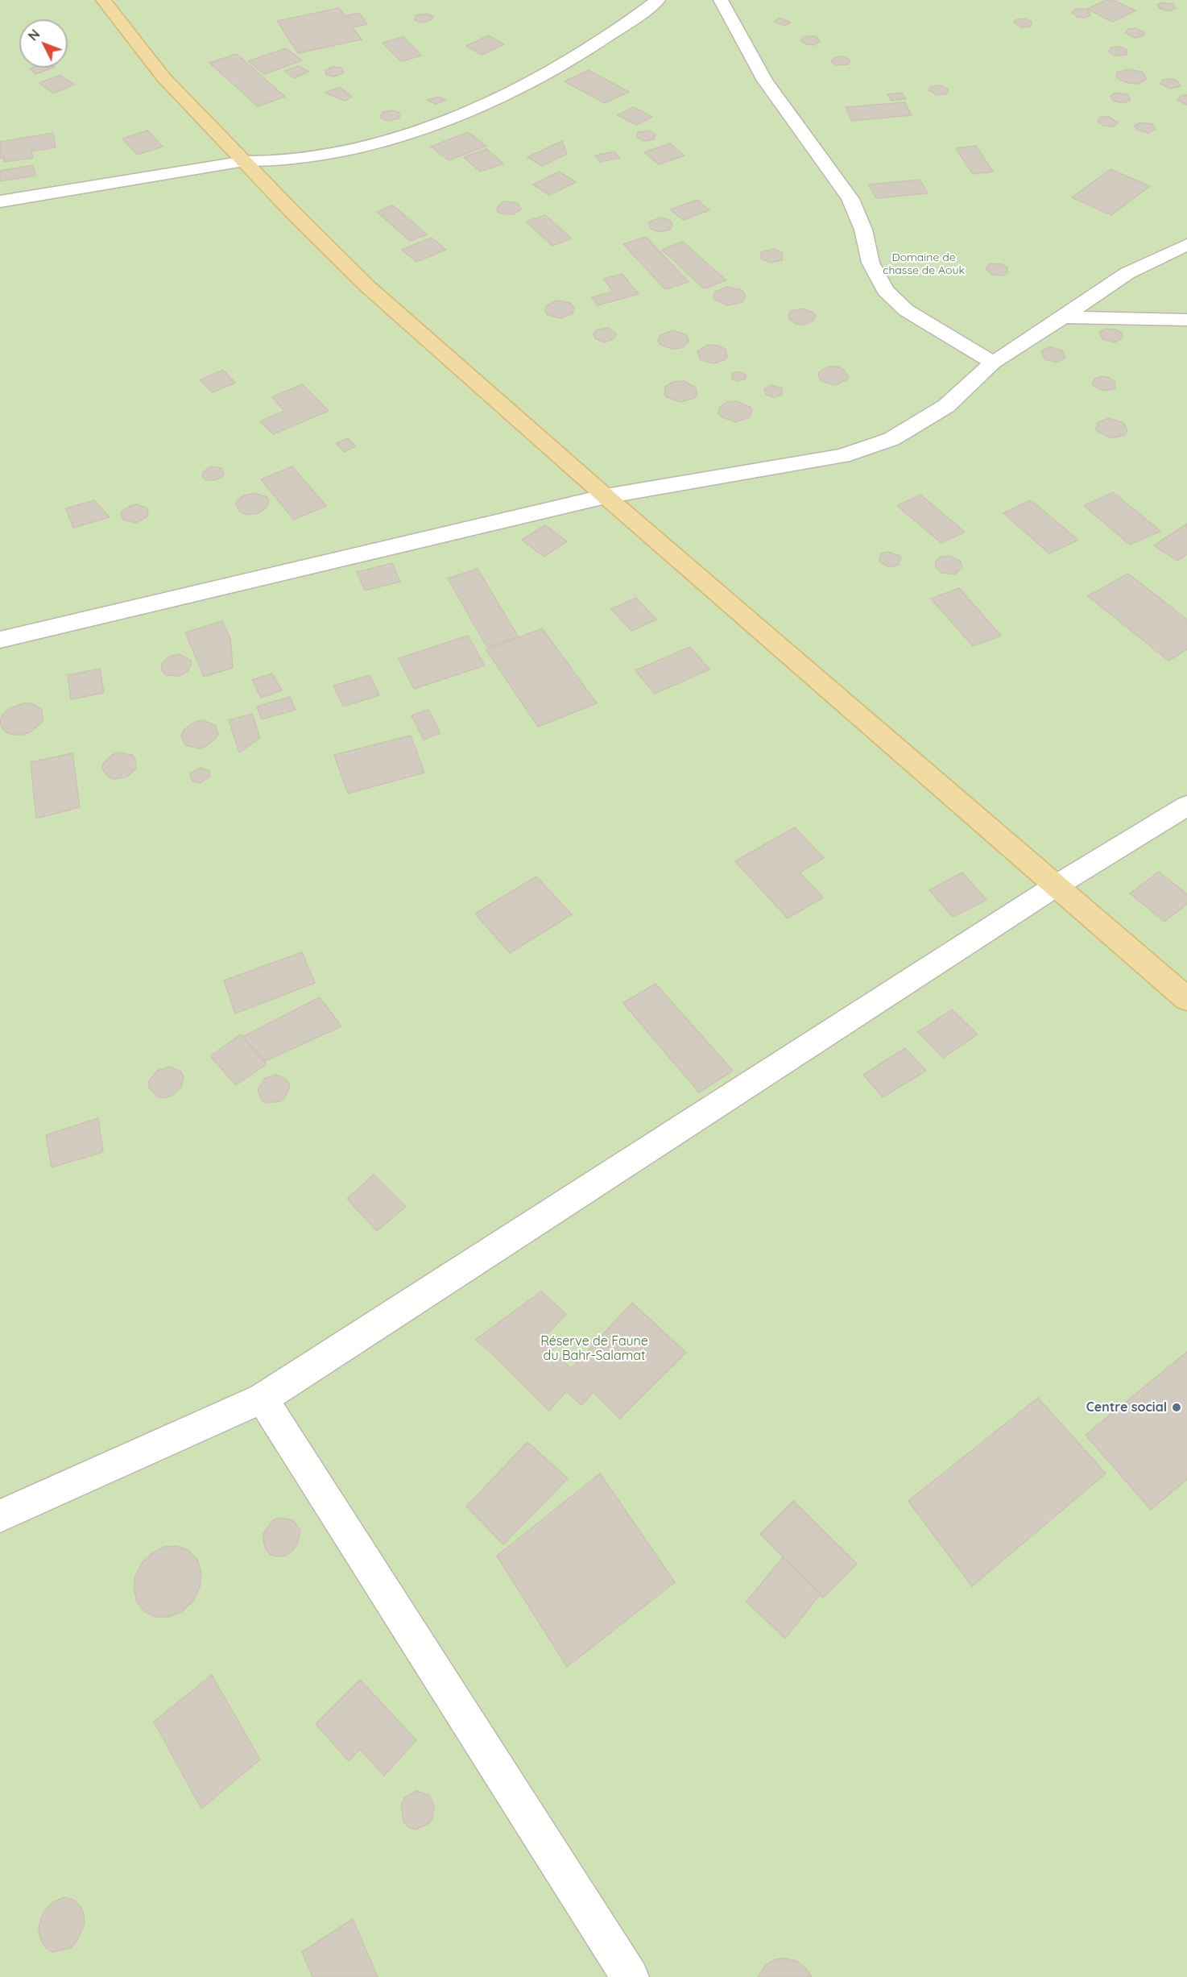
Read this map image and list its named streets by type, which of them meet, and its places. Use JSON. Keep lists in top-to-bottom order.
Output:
{
  "parks": ["Domaine de chasse de Aouk", "Réserve de Faune du Bahr-Salamat"],
  "places": ["Centre social"],
  "north": "top left"
}
